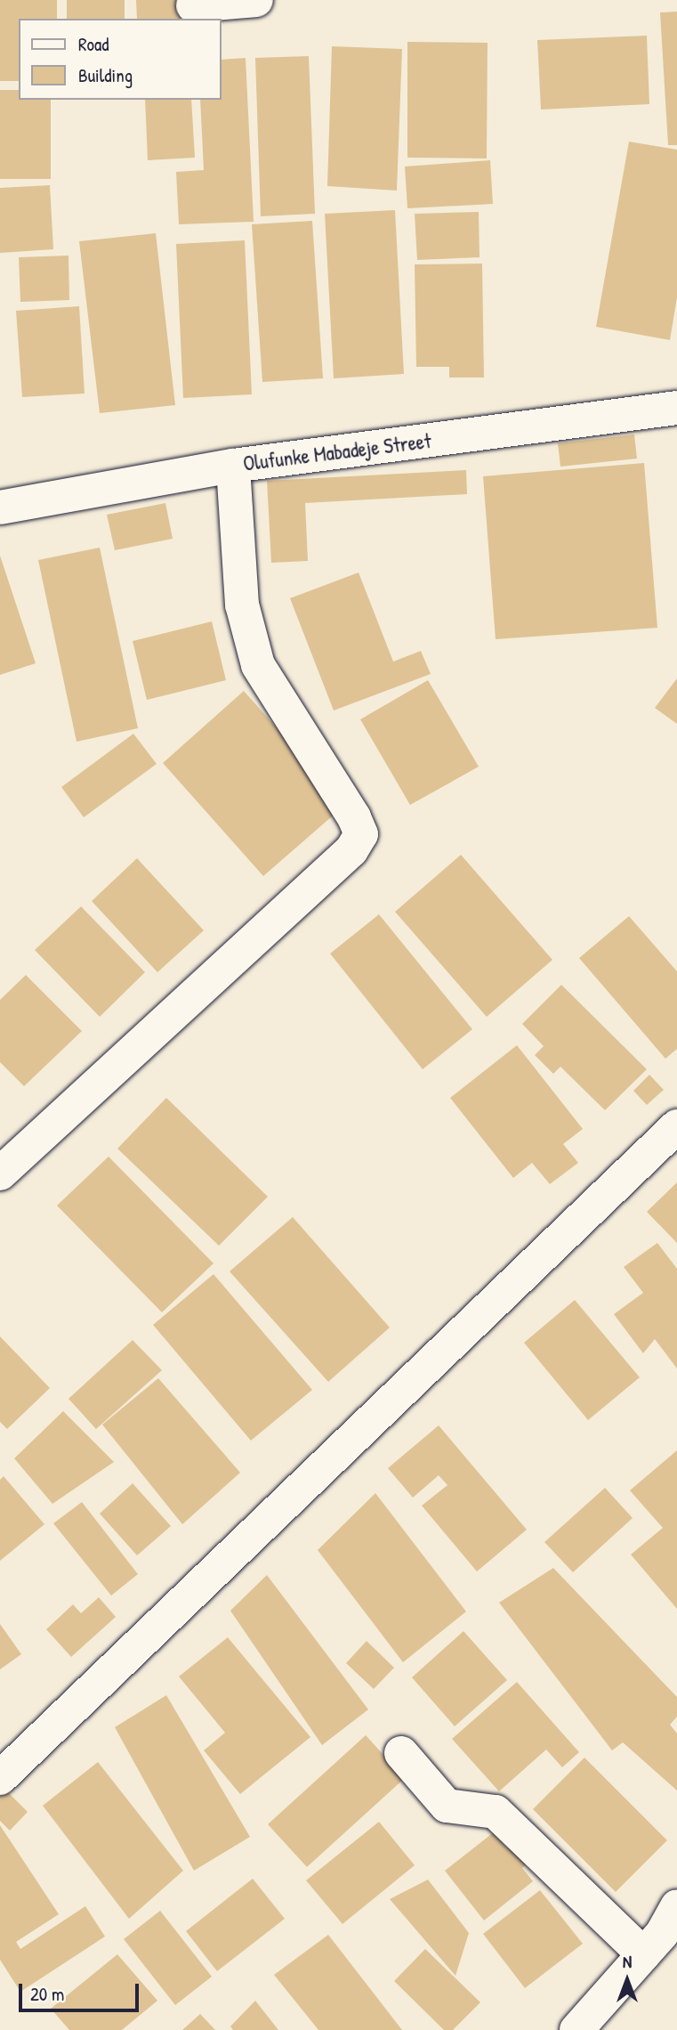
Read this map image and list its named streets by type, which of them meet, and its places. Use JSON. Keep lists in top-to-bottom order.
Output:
{
  "streets": {
    "street": ["Olufunke Mabadeje Street"]
  },
  "legend": ["Road", "Building"],
  "scale_bar": "20 m",
  "north": "top"
}
